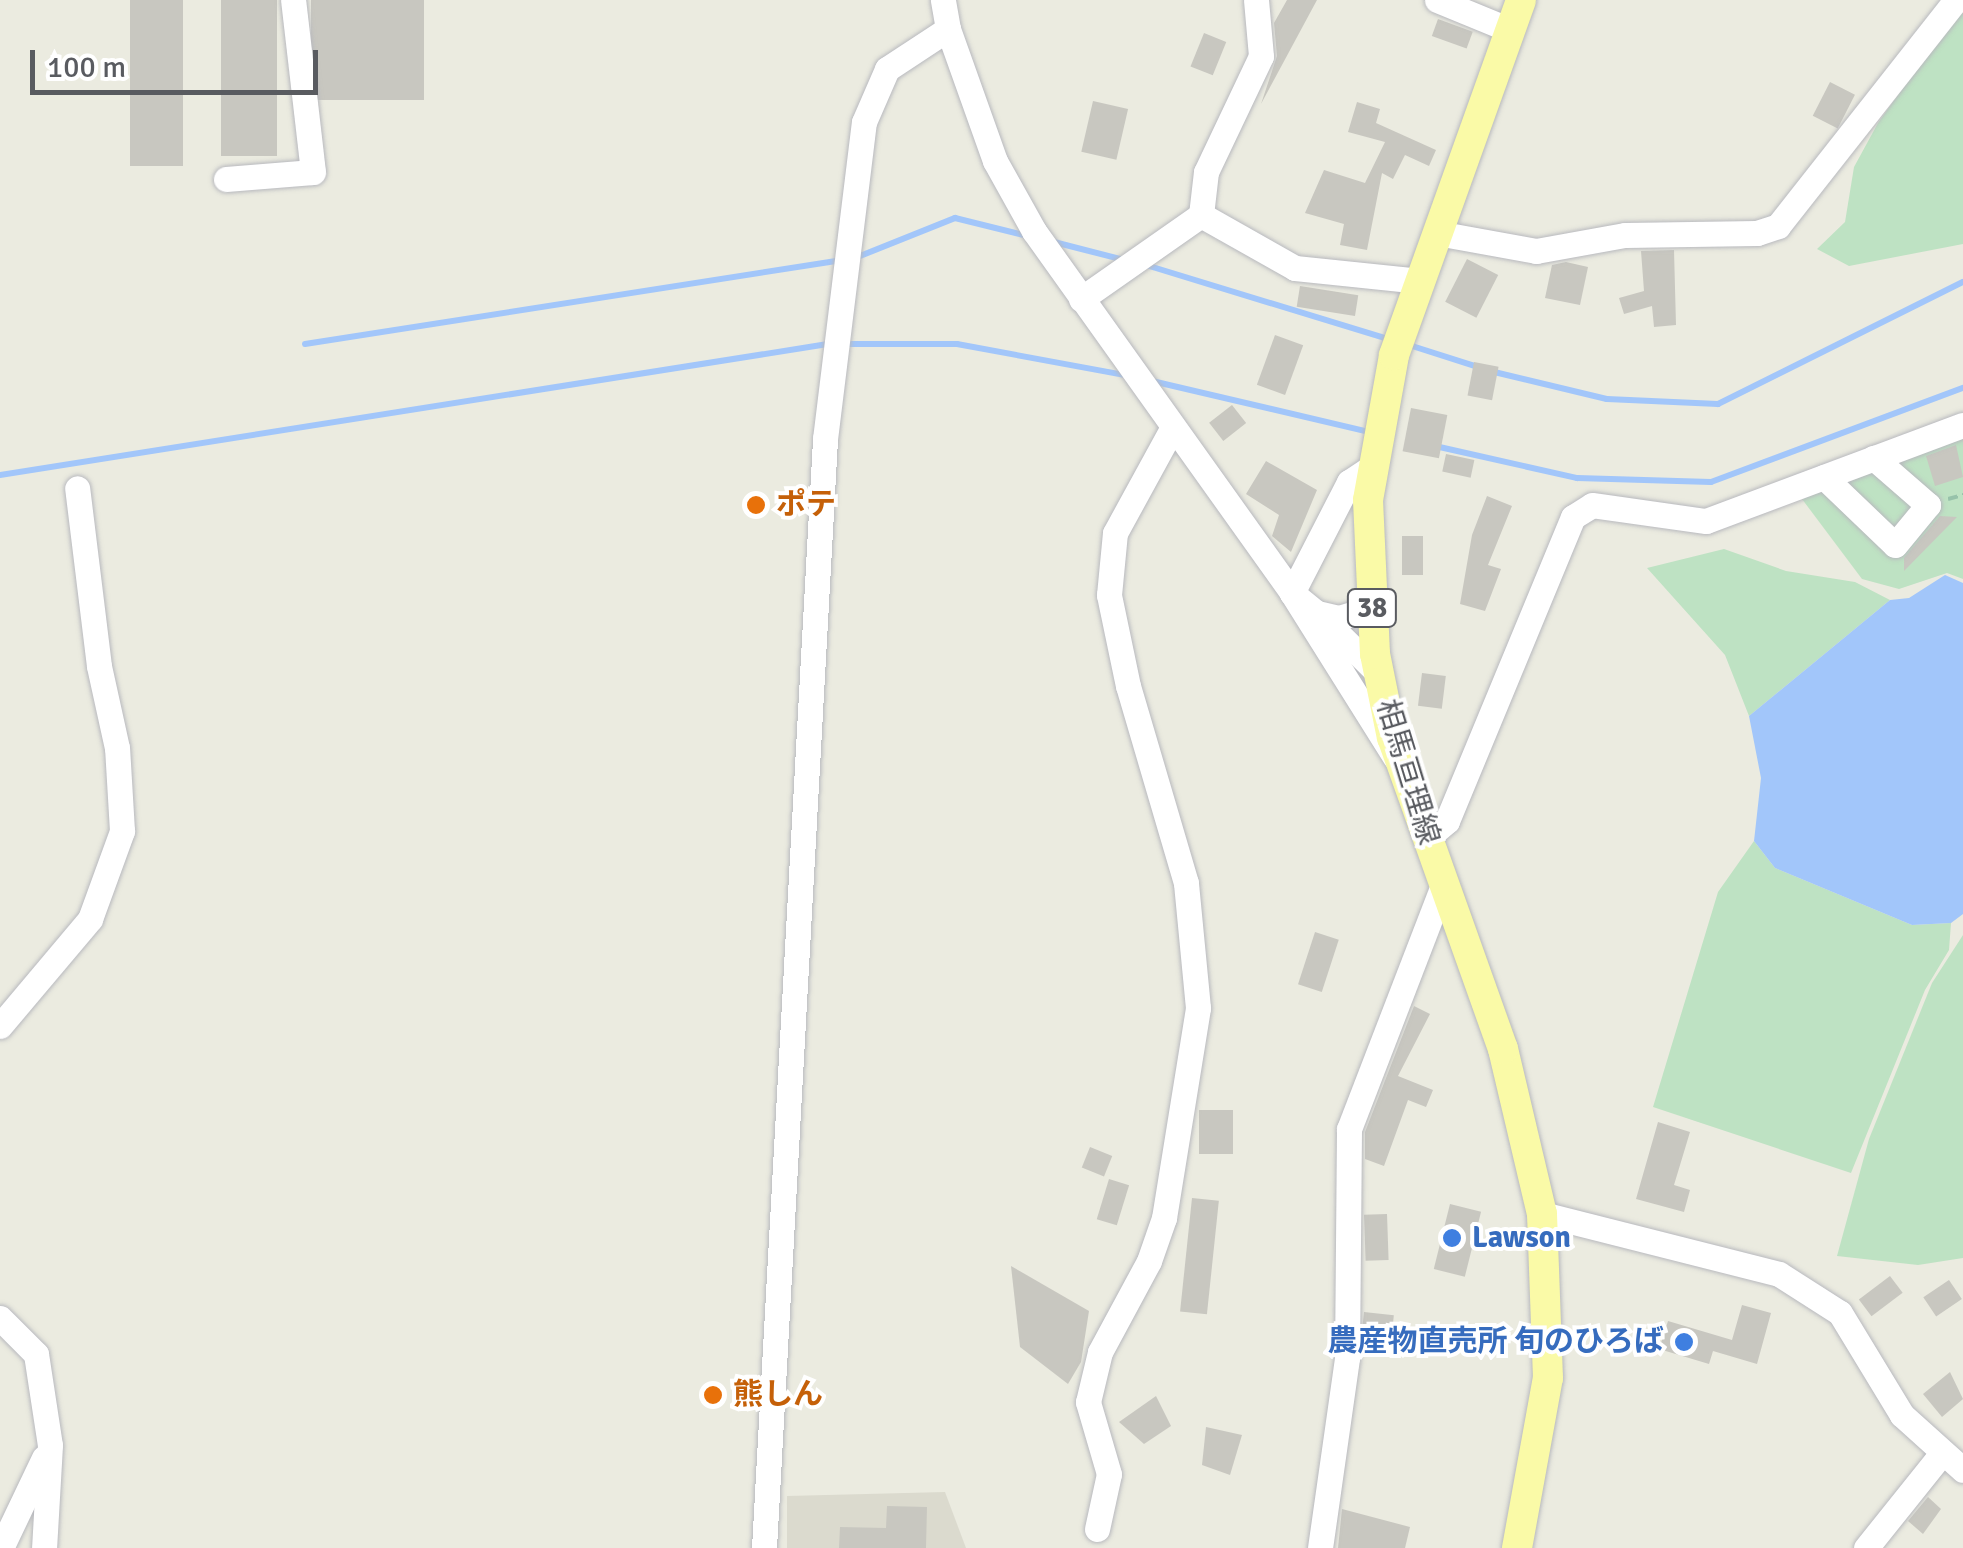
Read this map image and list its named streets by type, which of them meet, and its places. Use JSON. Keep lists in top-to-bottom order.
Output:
{
  "streets": {
    "main road": ["38", "相馬亘理線"]
  },
  "places": [
    "ポテ",
    "Lawson",
    "農産物直売所 旬のひろば",
    "熊しん"
  ],
  "scale_bar": "100 m"
}
